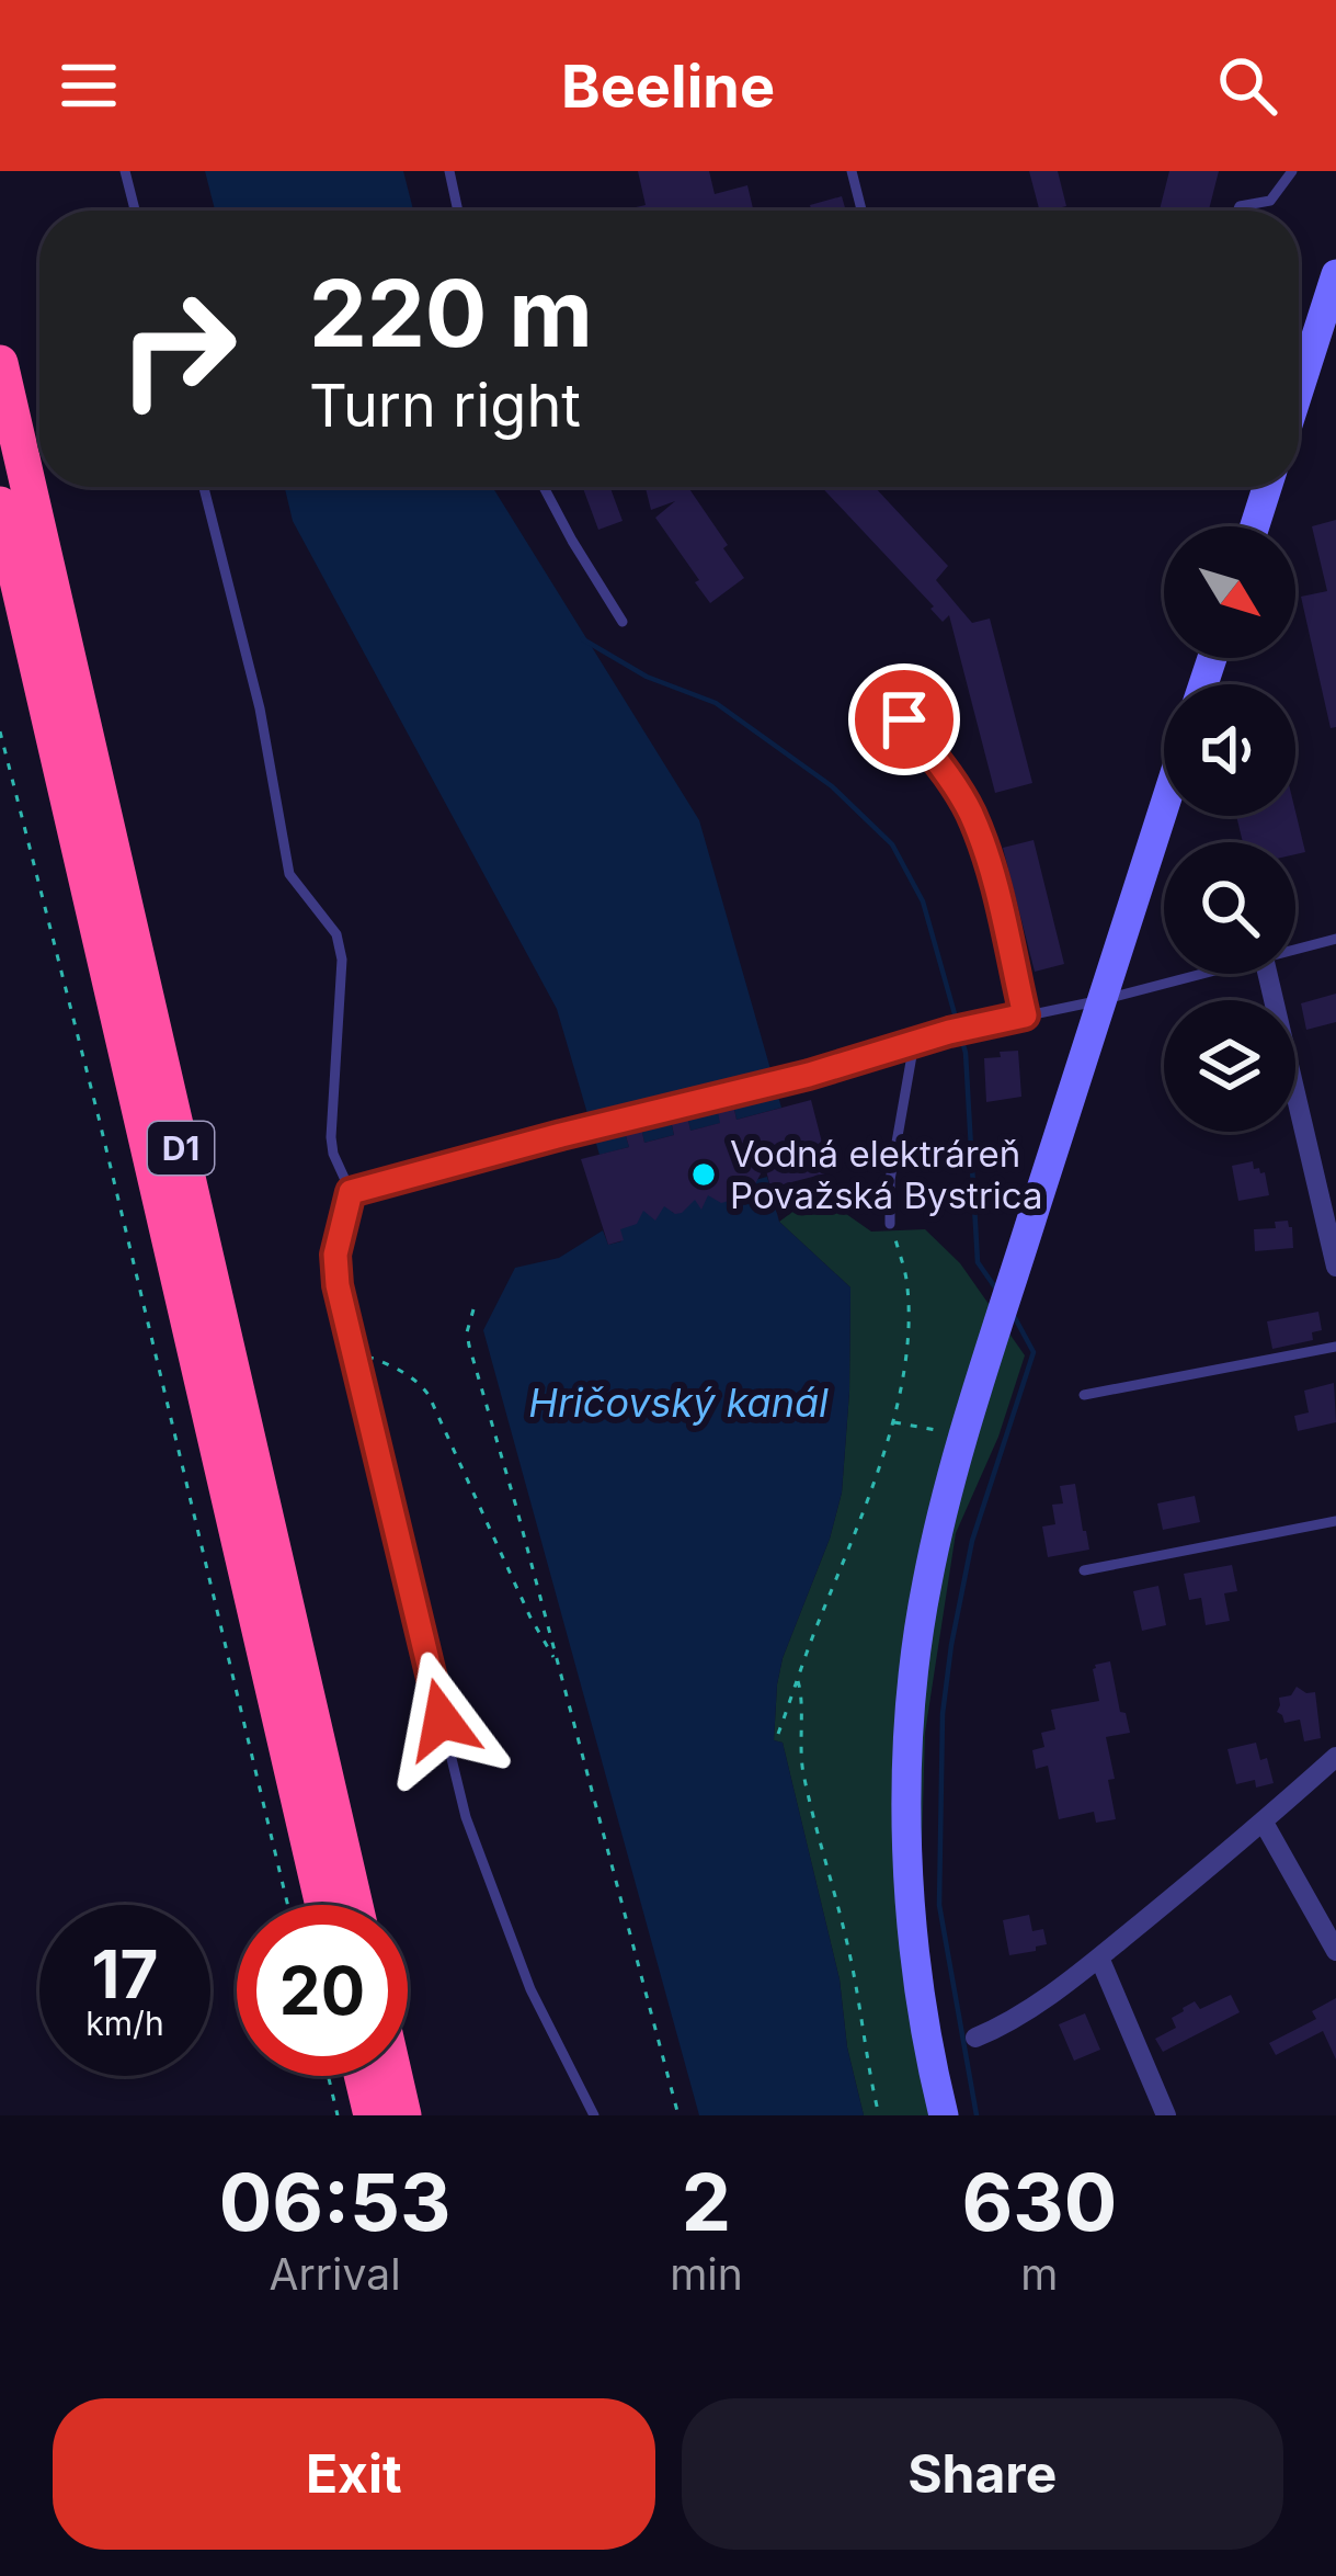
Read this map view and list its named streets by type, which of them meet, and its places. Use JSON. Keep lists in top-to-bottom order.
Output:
{
  "streets": {
    "highway": ["D1"]
  },
  "water": ["Hričovský kanál"],
  "places": ["Vodná elektráreň Považská Bystrica"],
  "north": "bottom right",
  "page": {
    "header": "Beeline",
    "turn": ["220 m", "Turn right"],
    "speed": "17 km/h",
    "limit": "20",
    "eta": [
      "06:53",
      "Arrival",
      "2",
      "min",
      "630",
      "m"
    ],
    "buttons": ["Exit", "Share"]
  }
}
